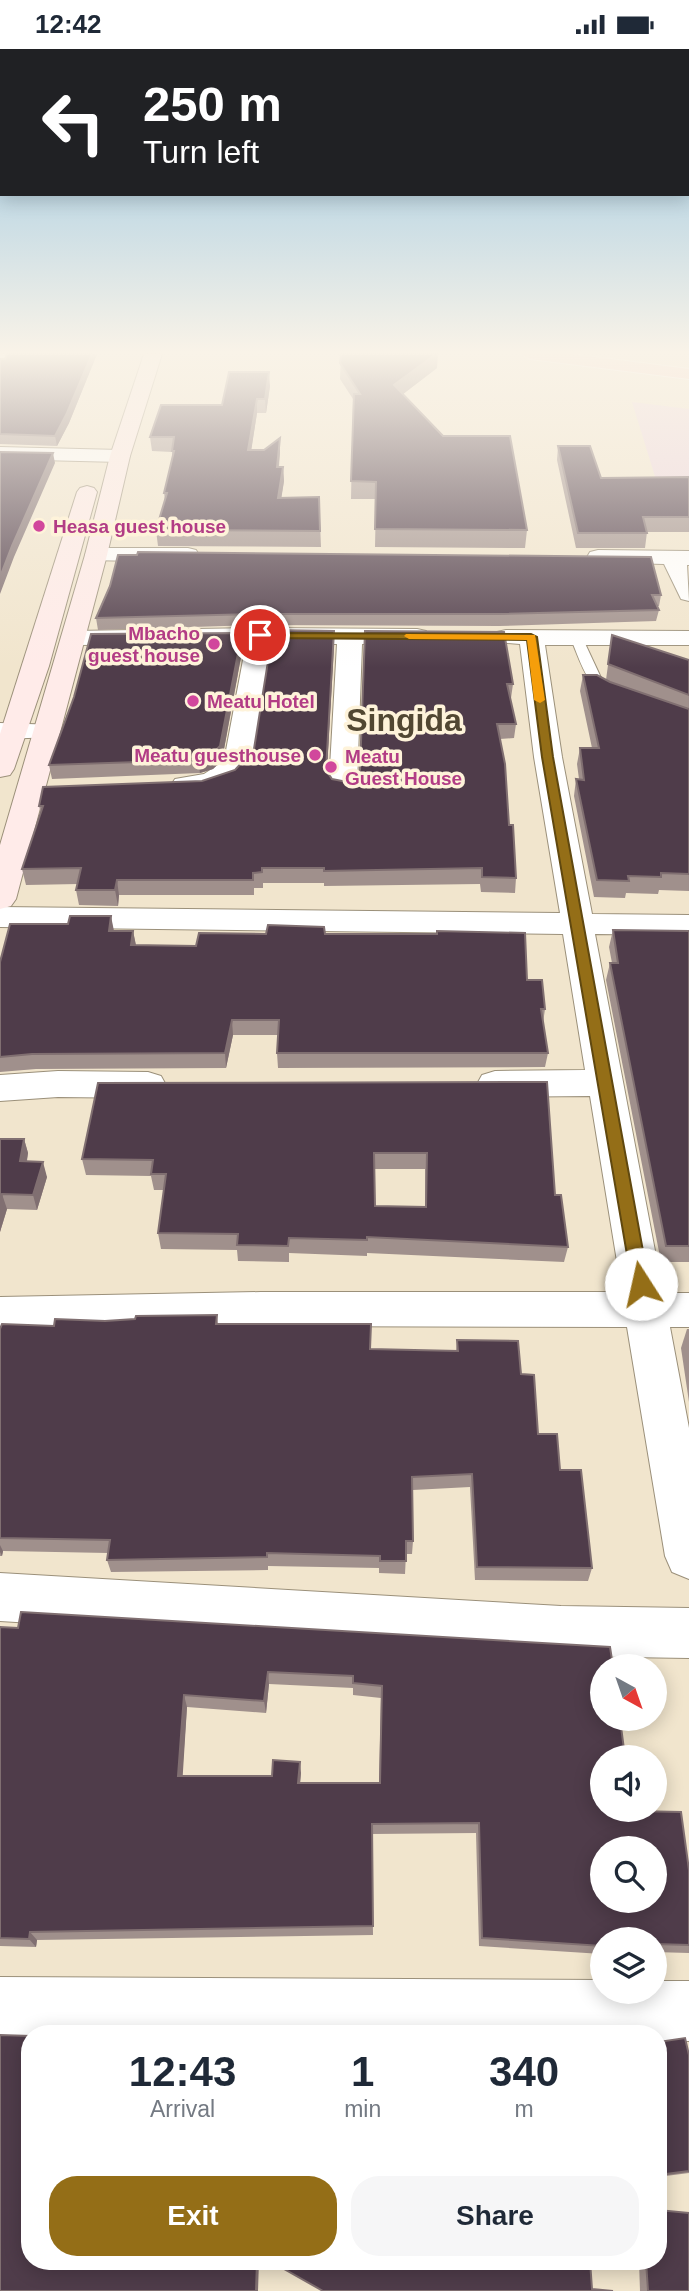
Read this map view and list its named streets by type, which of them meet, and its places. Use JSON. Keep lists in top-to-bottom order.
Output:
{
  "districts": ["Singida"],
  "places": [
    "Heasa guest house",
    "Mbacho guest house",
    "Meatu Hotel",
    "Meatu guesthouse",
    "Meatu Guest House"
  ],
  "north": "bottom right",
  "page": {
    "status": "12:42",
    "turn": ["250 m", "Turn left"],
    "eta": [
      "12:43",
      "Arrival",
      "1",
      "min",
      "340",
      "m"
    ],
    "buttons": ["Exit", "Share"]
  }
}
